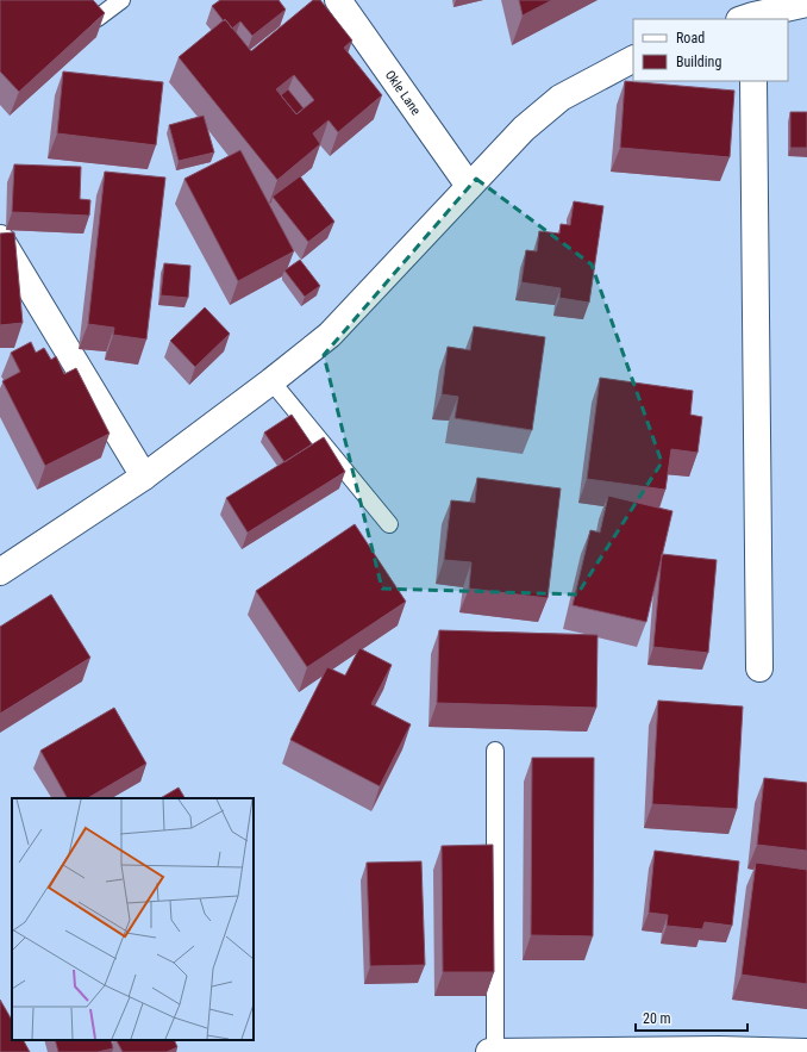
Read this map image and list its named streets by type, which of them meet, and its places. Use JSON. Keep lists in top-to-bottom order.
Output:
{
  "streets": {
    "street": ["Okle Lane"]
  },
  "legend": ["Road", "Building"],
  "scale_bar": "20 m"
}
